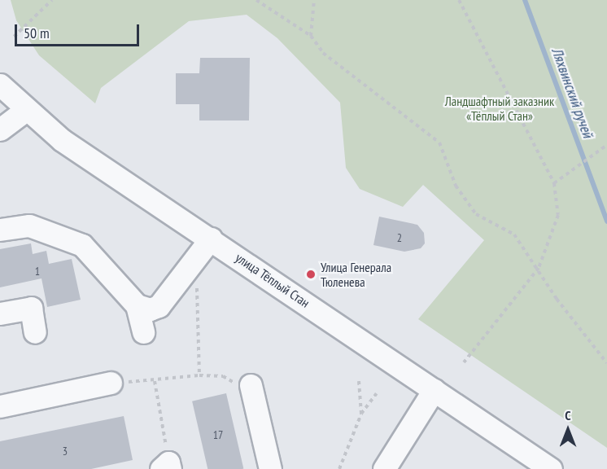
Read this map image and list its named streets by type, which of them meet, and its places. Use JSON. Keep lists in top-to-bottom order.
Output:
{
  "streets": {
    "street": ["улица Тёплый Стан"]
  },
  "water": ["Ляхвинский ручей"],
  "parks": ["Ландшафтный заказник «Тёплый Стан»"],
  "places": ["Улица Генерала Тюленева"],
  "house_numbers": [
    "2",
    "1",
    "17",
    "3"
  ],
  "scale_bar": "50 m",
  "north": "top"
}
